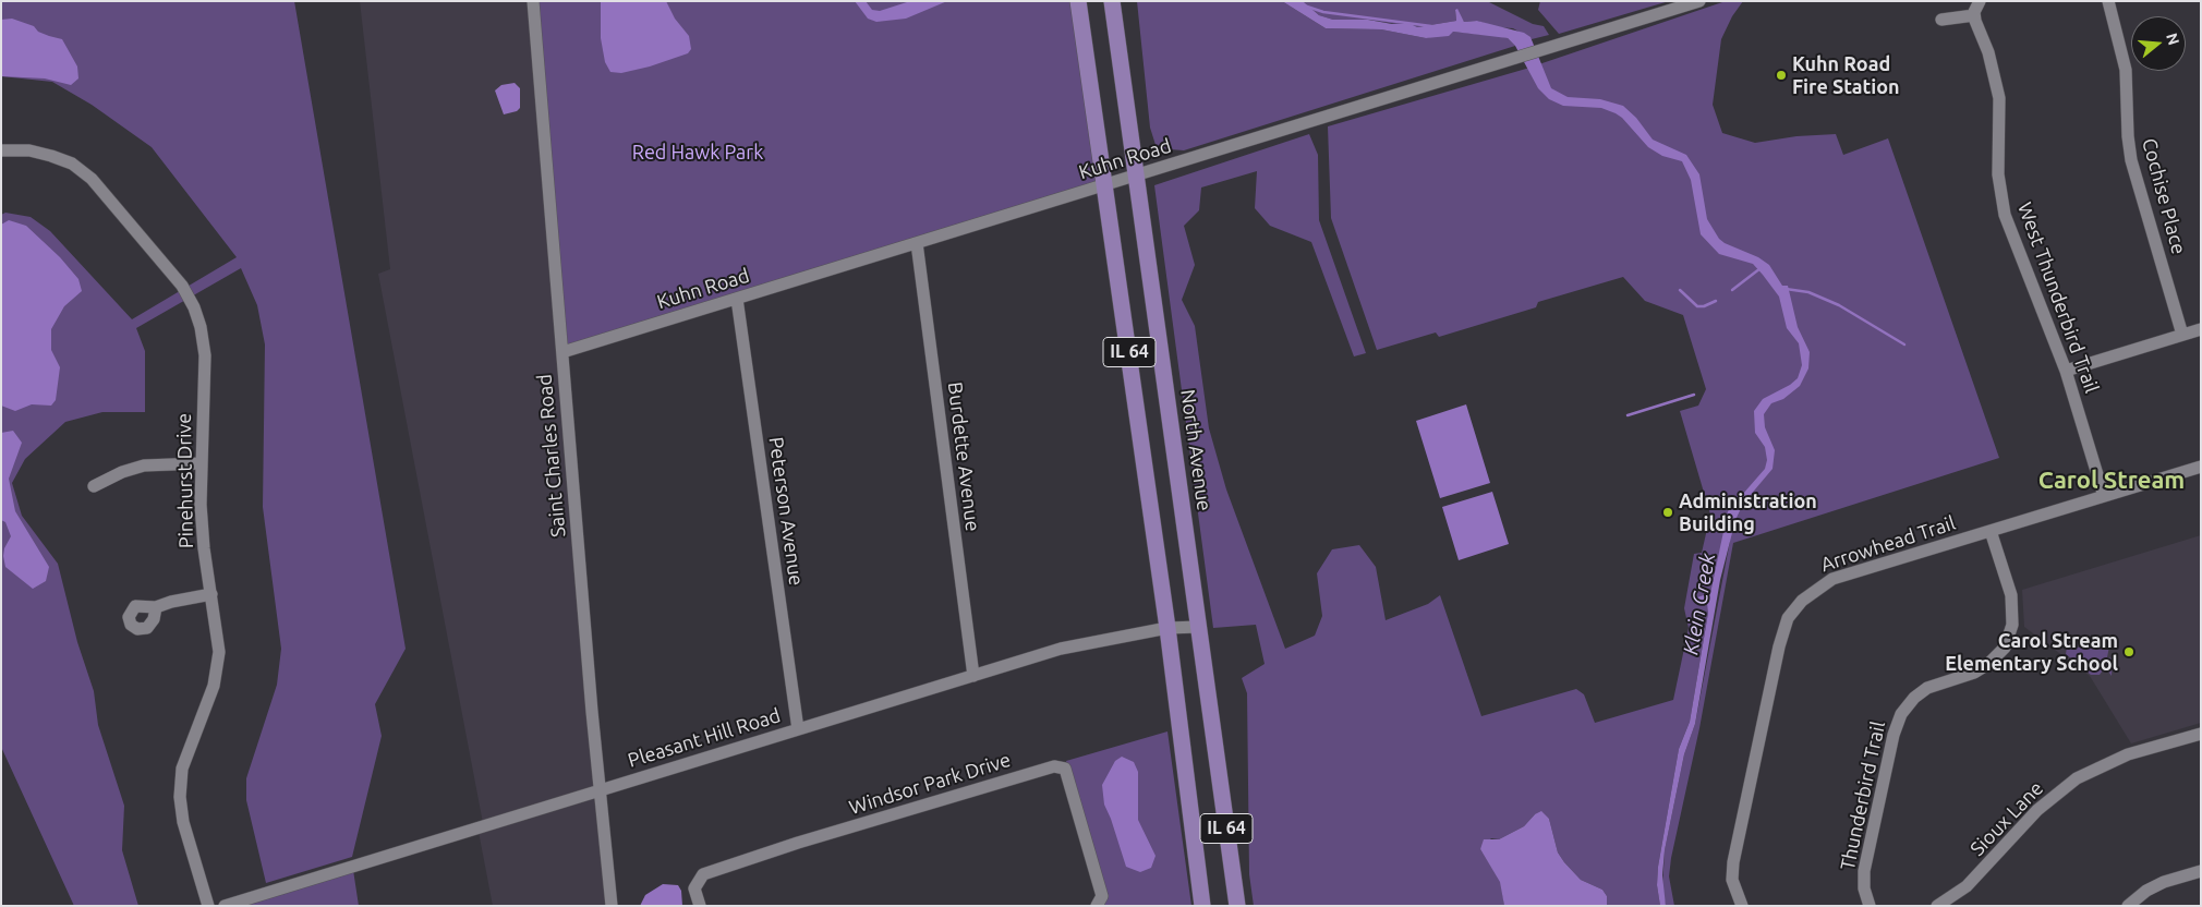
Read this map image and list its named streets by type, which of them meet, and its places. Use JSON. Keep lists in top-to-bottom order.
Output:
{
  "streets": {
    "main road": ["IL 64", "North Avenue"],
    "street": [
      "Kuhn Road",
      "Cochise Place",
      "West Thunderbird Trail",
      "Saint Charles Road",
      "Burdette Avenue",
      "Pinehurst Drive",
      "Peterson Avenue",
      "Arrowhead Trail",
      "Pleasant Hill Road",
      "Windsor Park Drive",
      "Thunderbird Trail",
      "Sioux Lane"
    ]
  },
  "crossings": [
    ["Kuhn Road", "IL 64"],
    ["Kuhn Road", "North Avenue"],
    ["Kuhn Road", "Saint Charles Road"],
    ["Kuhn Road", "Burdette Avenue"],
    ["Kuhn Road", "Peterson Avenue"],
    ["West Thunderbird Trail", "Arrowhead Trail"],
    ["IL 64", "Pleasant Hill Road"],
    ["North Avenue", "Pleasant Hill Road"],
    ["Saint Charles Road", "Pleasant Hill Road"],
    ["Burdette Avenue", "Pleasant Hill Road"],
    ["Peterson Avenue", "Pleasant Hill Road"],
    ["Arrowhead Trail", "Thunderbird Trail"]
  ],
  "districts": ["Carol Stream"],
  "water": ["Klein Creek"],
  "parks": ["Red Hawk Park"],
  "places": ["Kuhn Road Fire Station", "Administration Building", "Carol Stream Elementary School"],
  "north": "right"
}
